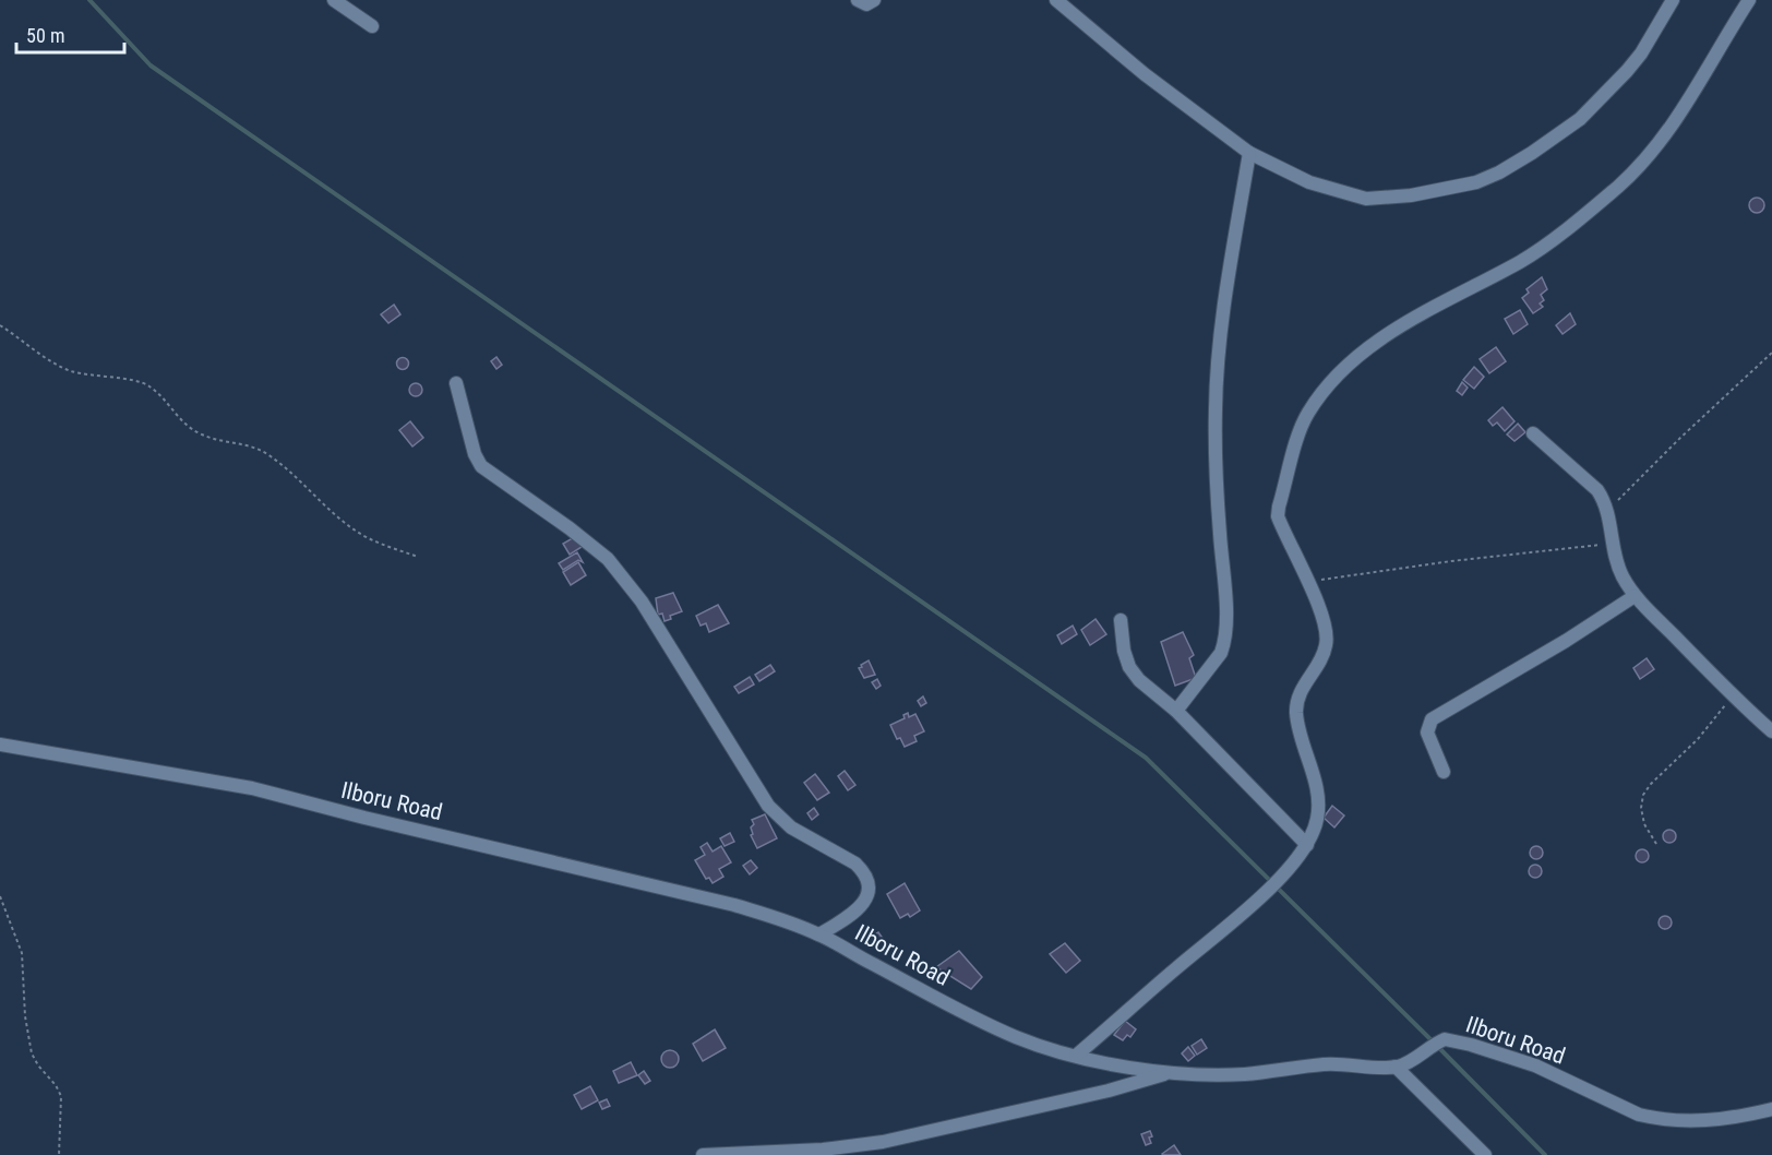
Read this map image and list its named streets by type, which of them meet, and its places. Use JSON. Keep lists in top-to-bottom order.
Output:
{
  "streets": {
    "street": ["Ilboru Road"]
  },
  "scale_bar": "50 m"
}
